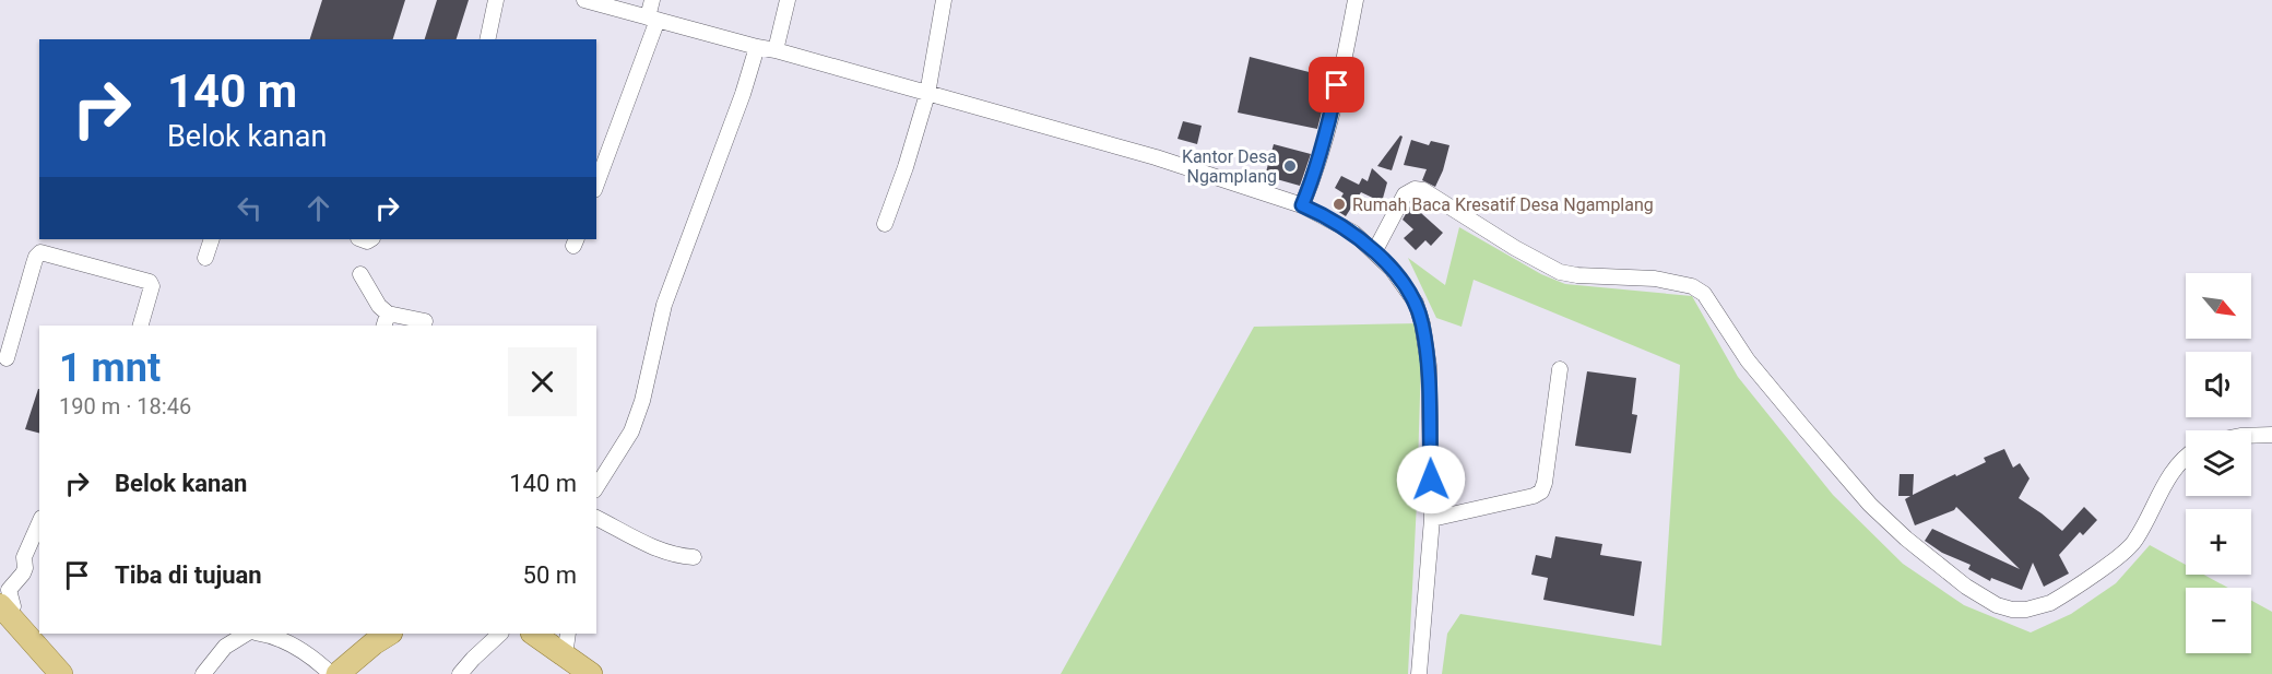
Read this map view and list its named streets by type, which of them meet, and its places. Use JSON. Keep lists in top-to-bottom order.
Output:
{
  "places": ["Kantor Desa Ngamplang", "Rumah Baca Kresatif Desa Ngamplang"],
  "north": "bottom right",
  "page": {
    "turn": ["140 m", "Belok kanan"],
    "map_buttons": ["+", "−"],
    "heading": ["1 mnt", "190 m · 18:46"],
    "list": [
      {
        "name": "Belok kanan",
        "value": "140 m"
      },
      {
        "name": "Tiba di tujuan",
        "value": "50 m"
      }
    ]
  }
}
